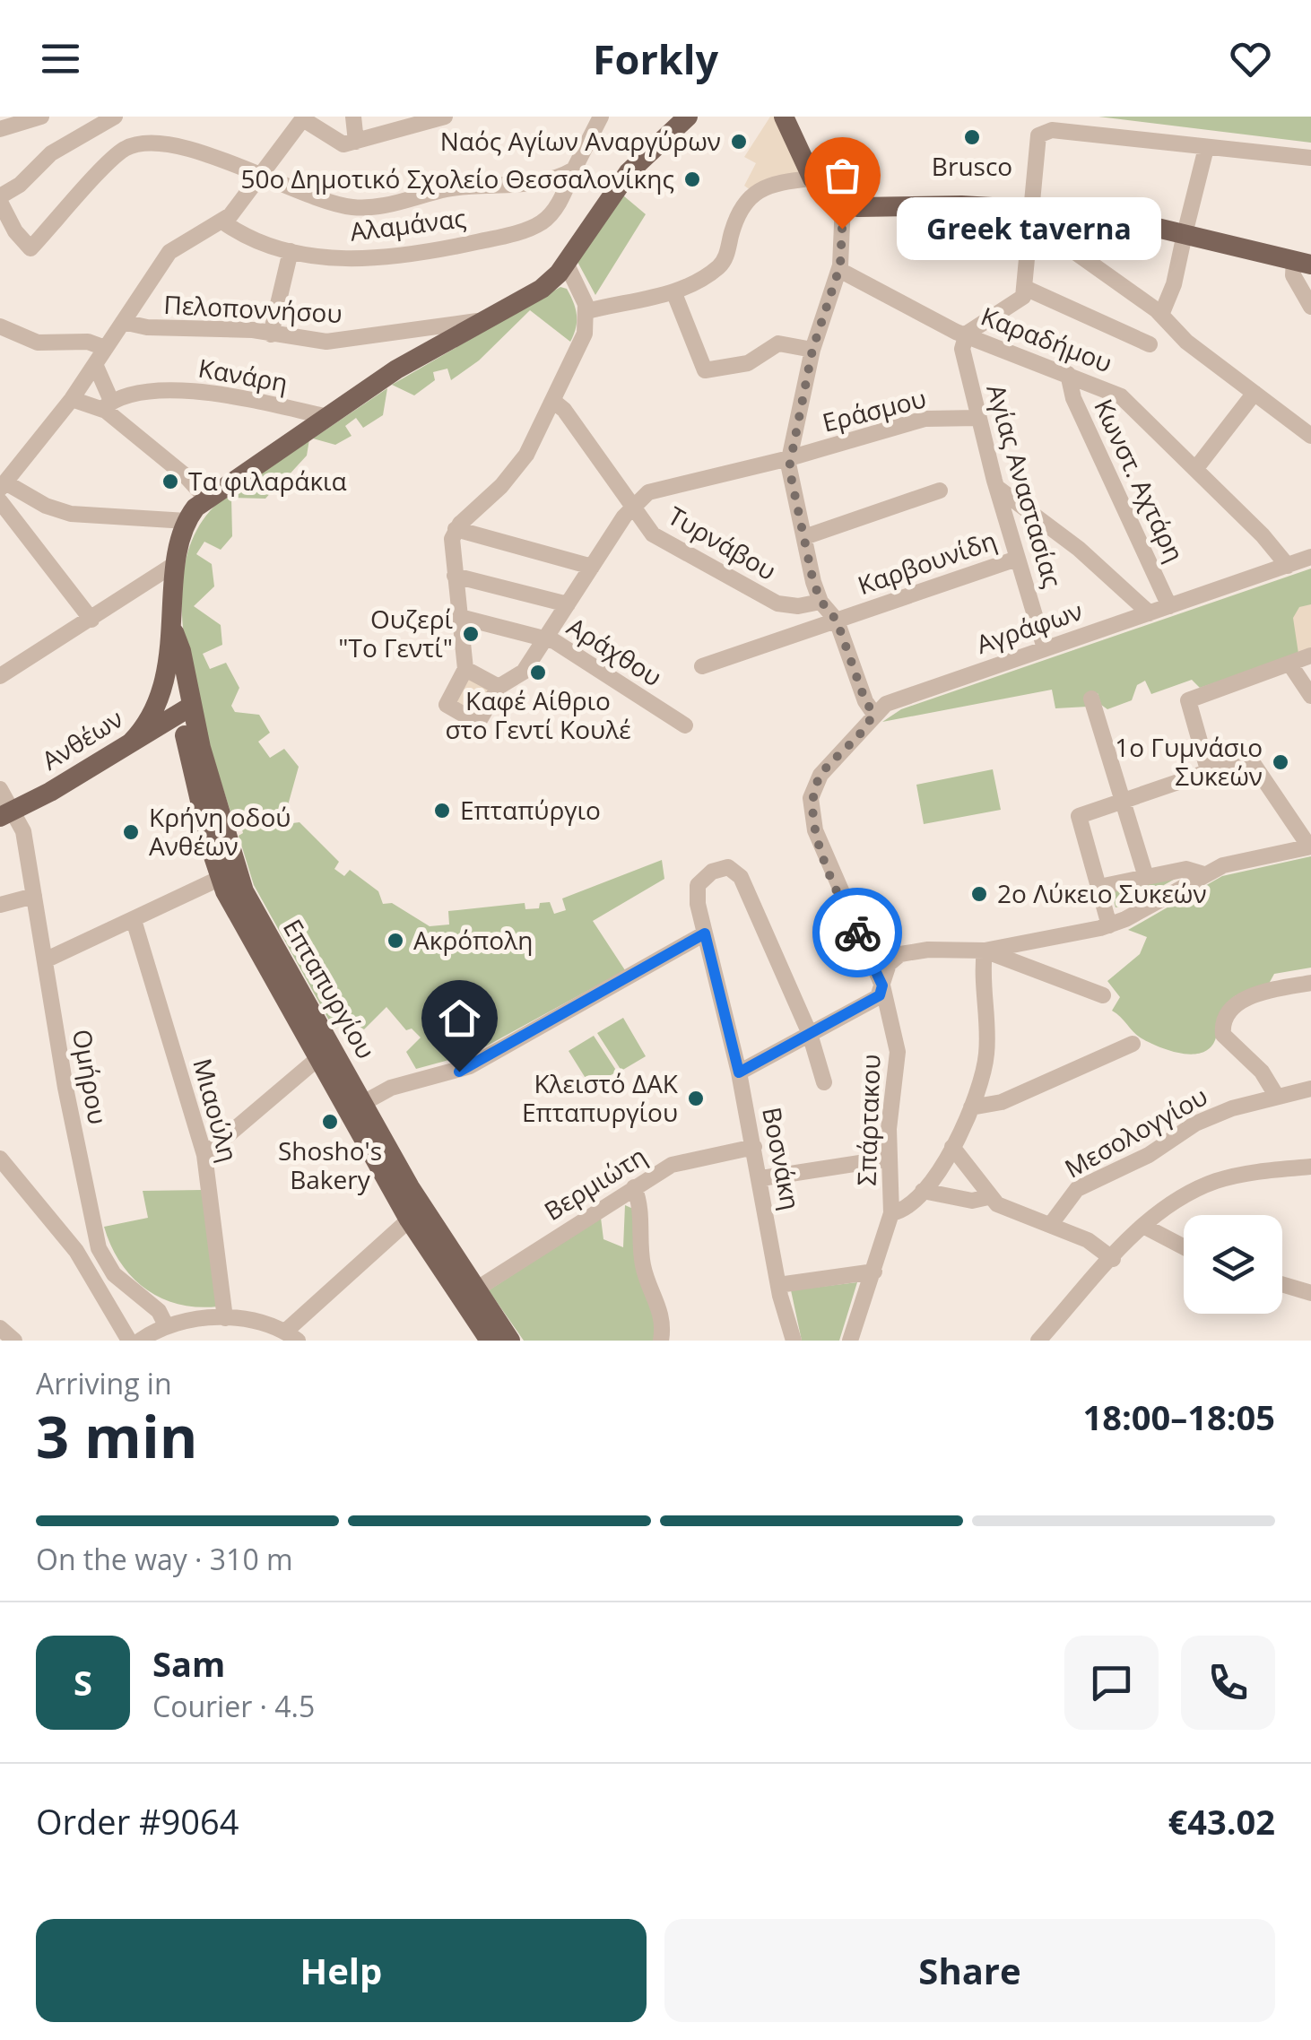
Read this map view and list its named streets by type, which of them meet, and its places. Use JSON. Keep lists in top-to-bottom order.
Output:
{
  "streets": {
    "main road": ["Ανθέων", "Επταπυργίου"],
    "street": [
      "Αλαμάνας",
      "Πελοποννήσου",
      "Καραδήμου",
      "Κανάρη",
      "Εράσμου",
      "Κωνστ. Αχτάρη",
      "Αγίας Αναστασίας",
      "Τυρνάβου",
      "Καρβουνίδη",
      "Αγράφων",
      "Αράχθου",
      "Ομήρου",
      "Μιαούλη",
      "Σπάρτακου",
      "Μεσολογγίου",
      "Βοσνάκη",
      "Βερμιώτη"
    ]
  },
  "crossings": [
    ["Πελοποννήσου", "Επταπυργίου"],
    ["Καραδήμου", "Κωνστ. Αχτάρη"],
    ["Καραδήμου", "Αγίας Αναστασίας"],
    ["Καραδήμου", "Αγράφων"],
    ["Κανάρη", "Επταπυργίου"],
    ["Εράσμου", "Αγίας Αναστασίας"],
    ["Εράσμου", "Τυρνάβου"],
    ["Κωνστ. Αχτάρη", "Αγράφων"],
    ["Αγίας Αναστασίας", "Καρβουνίδη"],
    ["Αγίας Αναστασίας", "Αγράφων"],
    ["Αγράφων", "Σπάρτακου"],
    ["Ανθέων", "Επταπυργίου"],
    ["Ανθέων", "Ομήρου"],
    ["Επταπυργίου", "Βερμιώτη"],
    ["Βοσνάκη", "Βερμιώτη"]
  ],
  "places": [
    "Brusco",
    "Ναός Αγίων Αναργύρων",
    "50ο Δημοτικό Σχολείο Θεσσαλονίκης",
    "Greek taverna",
    "Τα φιλαράκια",
    "Ουζερί \"Το Γεντί\"",
    "Καφέ Αίθριο στο Γεντί Κουλέ",
    "1ο Γυμνάσιο Συκεών",
    "Επταπύργιο",
    "Κρήνη οδού Ανθέων",
    "2ο Λύκειο Συκεών",
    "Ακρόπολη",
    "Κλειστό ΔΑΚ Επταπυργίου",
    "Shosho's Bakery"
  ],
  "page": {
    "header": "Forkly",
    "bubble": "Greek taverna",
    "heading": ["3 min", "Arriving in", "18:00–18:05"],
    "panel": [
      "Sam",
      "Courier · 4.5",
      "Order #9064",
      "€43.02"
    ],
    "bar": "On the way · 310 m",
    "round": "S",
    "buttons": ["Help", "Share"]
  }
}
